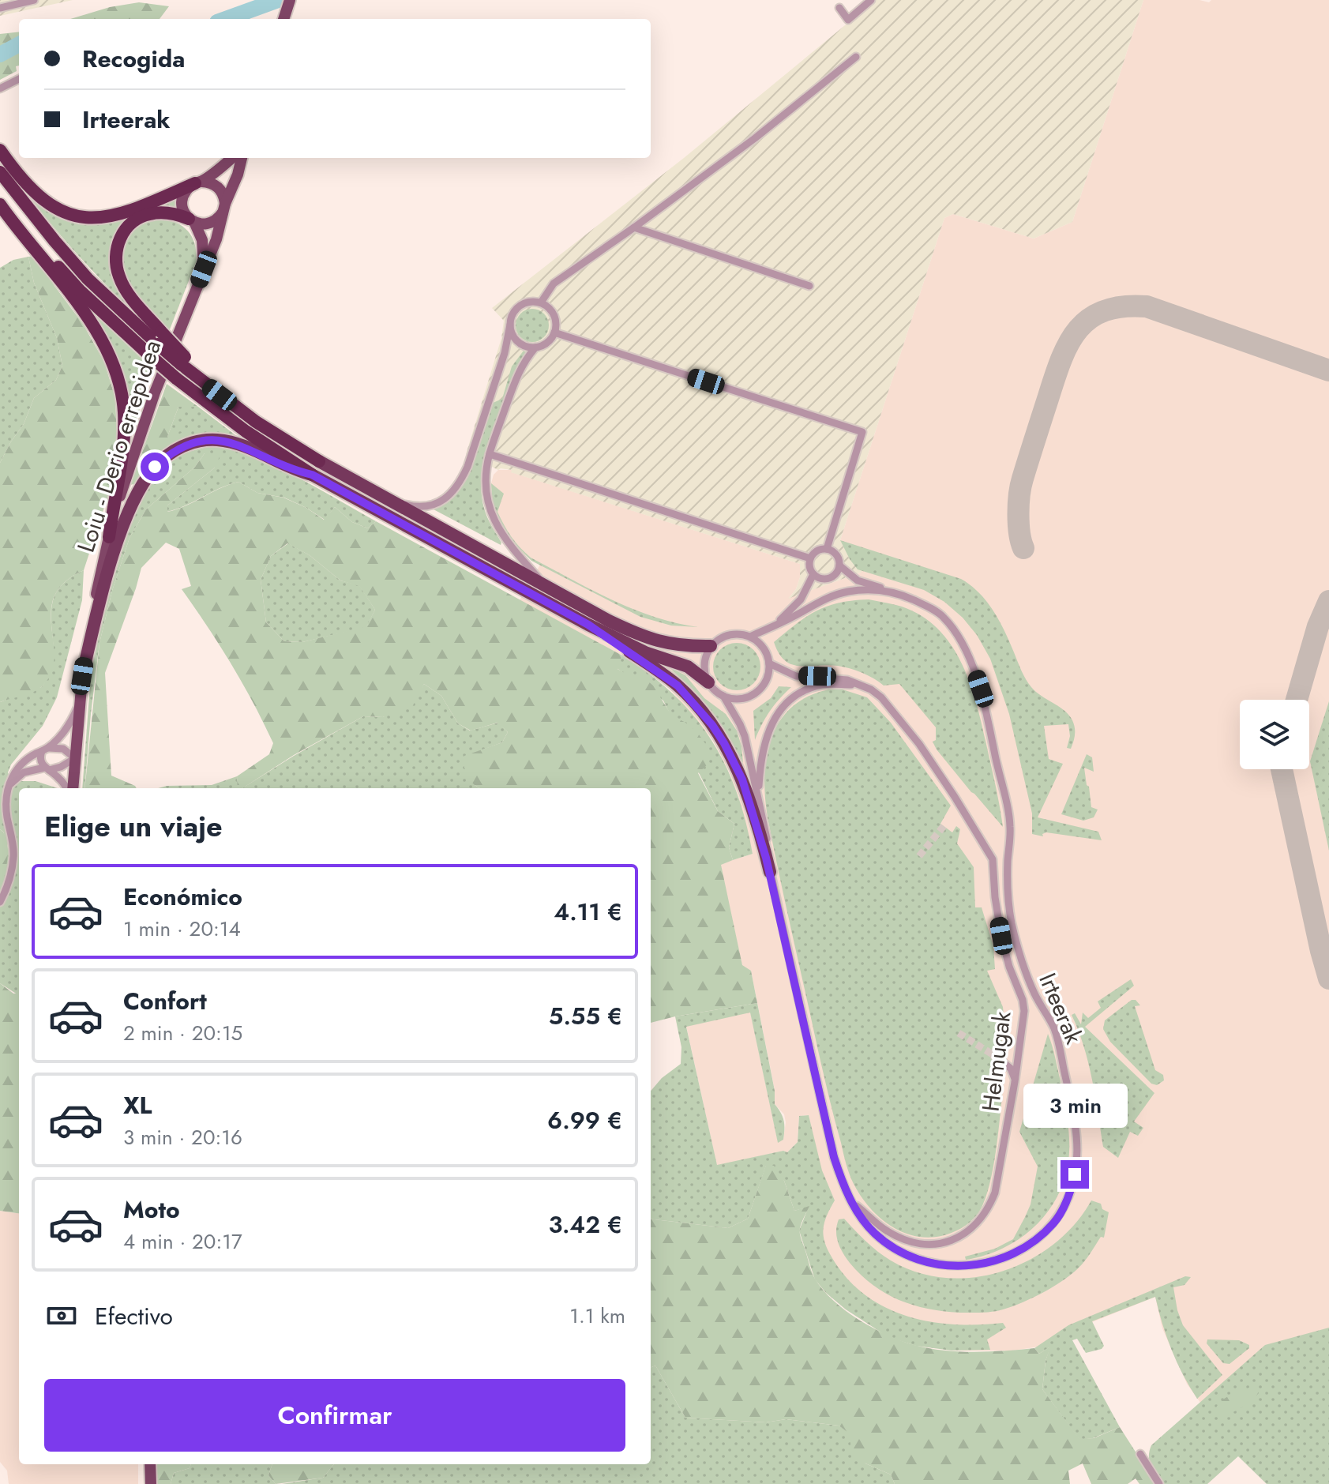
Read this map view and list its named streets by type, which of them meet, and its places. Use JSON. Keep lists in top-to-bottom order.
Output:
{
  "streets": {
    "main road": ["Loiu - Derio errepidea"],
    "street": ["Irteerak", "Helmugak"]
  },
  "crossings": [
    ["Irteerak", "Helmugak"]
  ],
  "page": {
    "banner": ["Recogida", "Irteerak"],
    "heading": "Elige un viaje",
    "list": [
      {
        "name": "Económico",
        "note": "1 min · 20:14",
        "value": "4.11 €"
      },
      {
        "name": "Confort",
        "note": "2 min · 20:15",
        "value": "5.55 €"
      },
      {
        "name": "XL",
        "note": "3 min · 20:16",
        "value": "6.99 €"
      },
      {
        "name": "Moto",
        "note": "4 min · 20:17",
        "value": "3.42 €"
      }
    ],
    "bubble": "3 min",
    "pay": ["Efectivo", "1.1 km"],
    "buttons": "Confirmar"
  }
}
